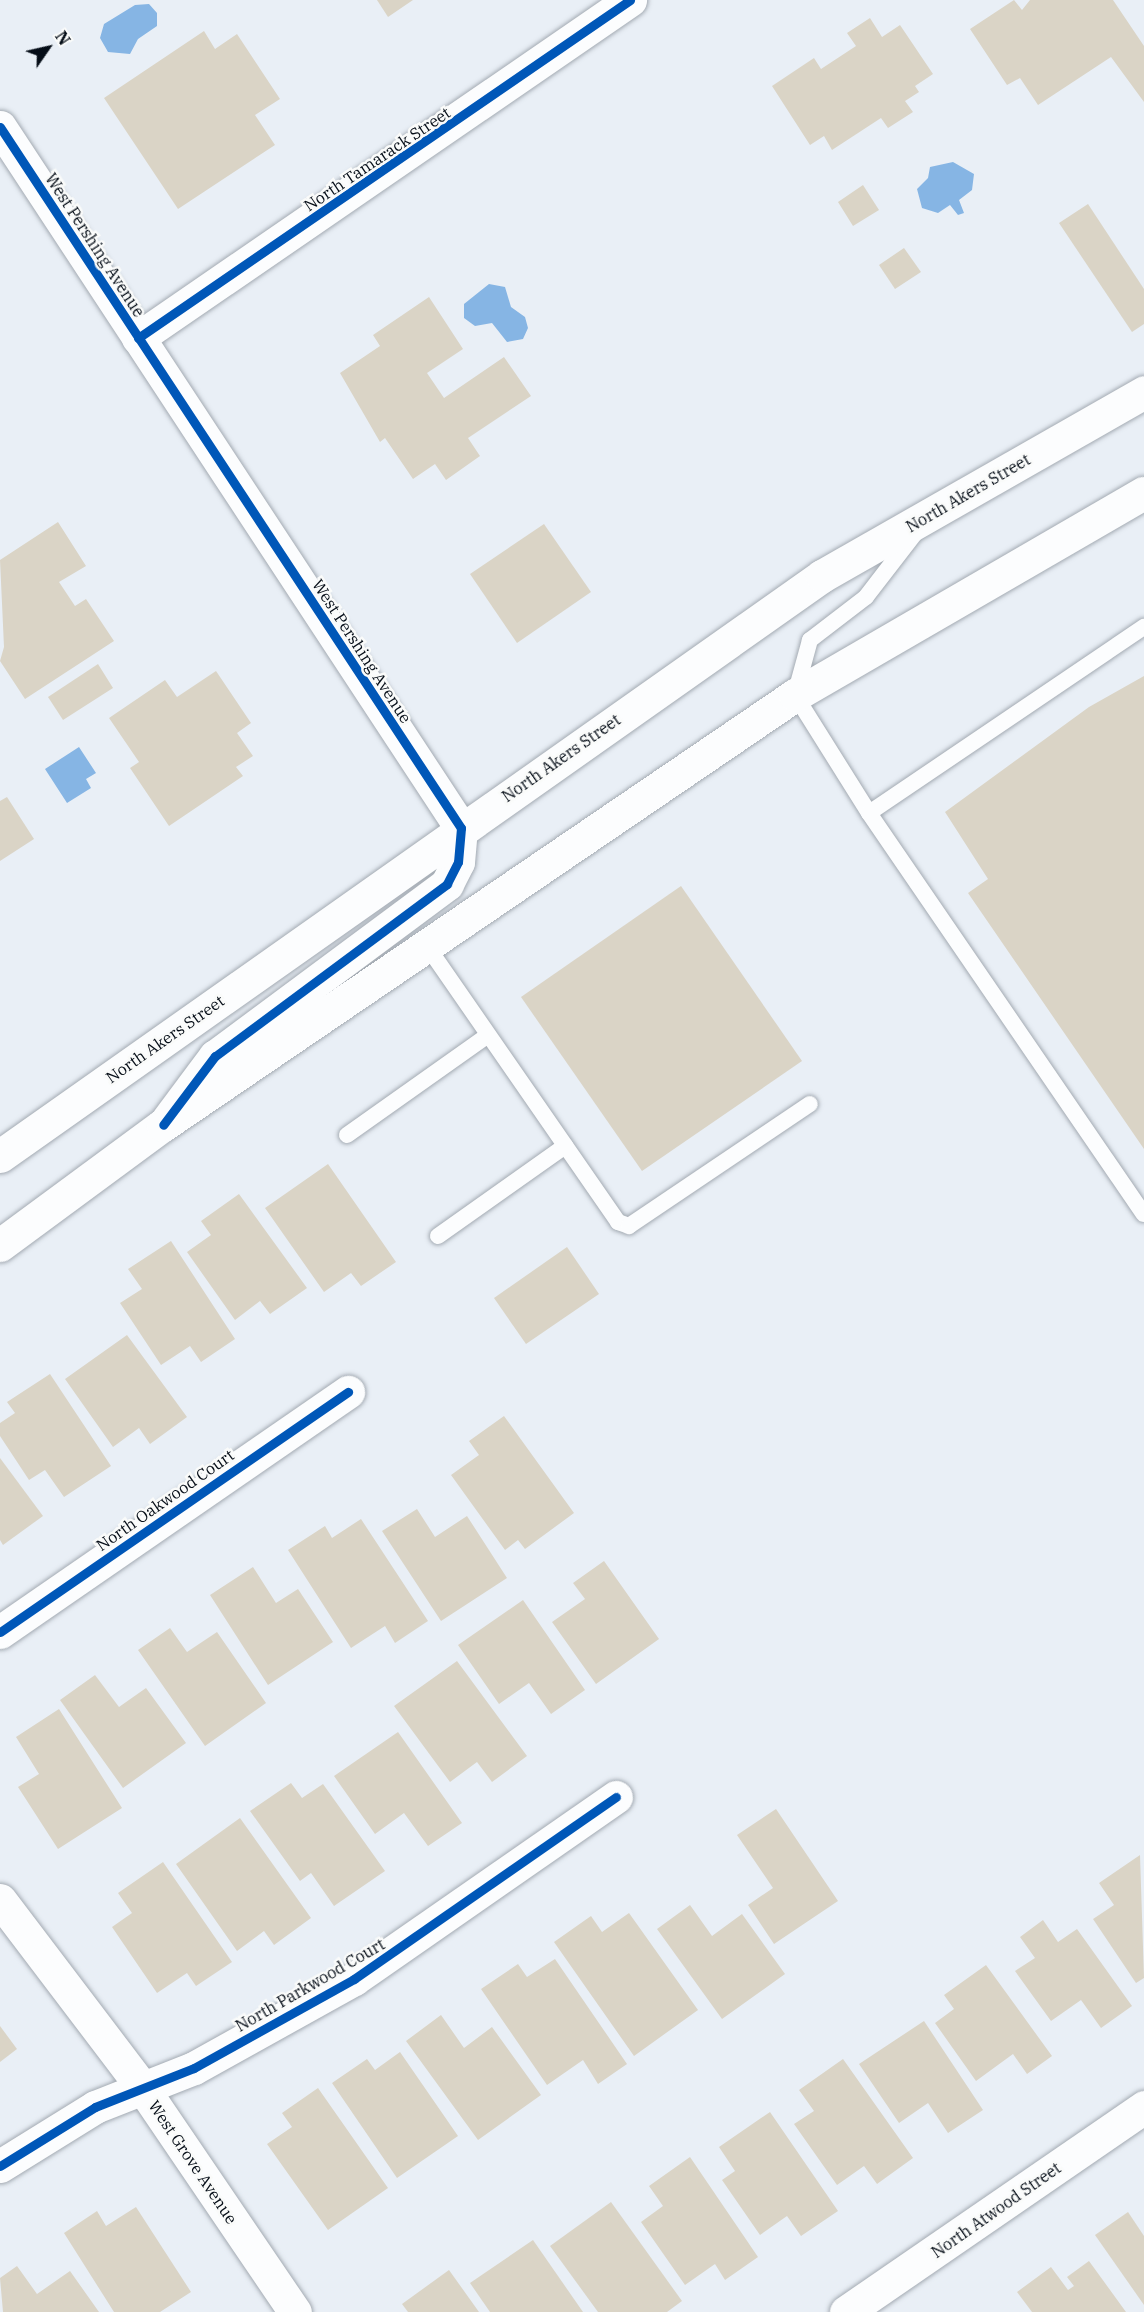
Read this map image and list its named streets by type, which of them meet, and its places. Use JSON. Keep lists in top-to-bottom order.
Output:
{
  "streets": {
    "street": [
      "North Tamarack Street",
      "West Pershing Avenue",
      "North Akers Street",
      "North Oakwood Court",
      "North Parkwood Court",
      "West Grove Avenue",
      "North Atwood Street"
    ]
  },
  "crossings": [
    ["North Tamarack Street", "West Pershing Avenue"],
    ["West Pershing Avenue", "North Akers Street"],
    ["North Parkwood Court", "West Grove Avenue"]
  ],
  "north": "top right"
}
